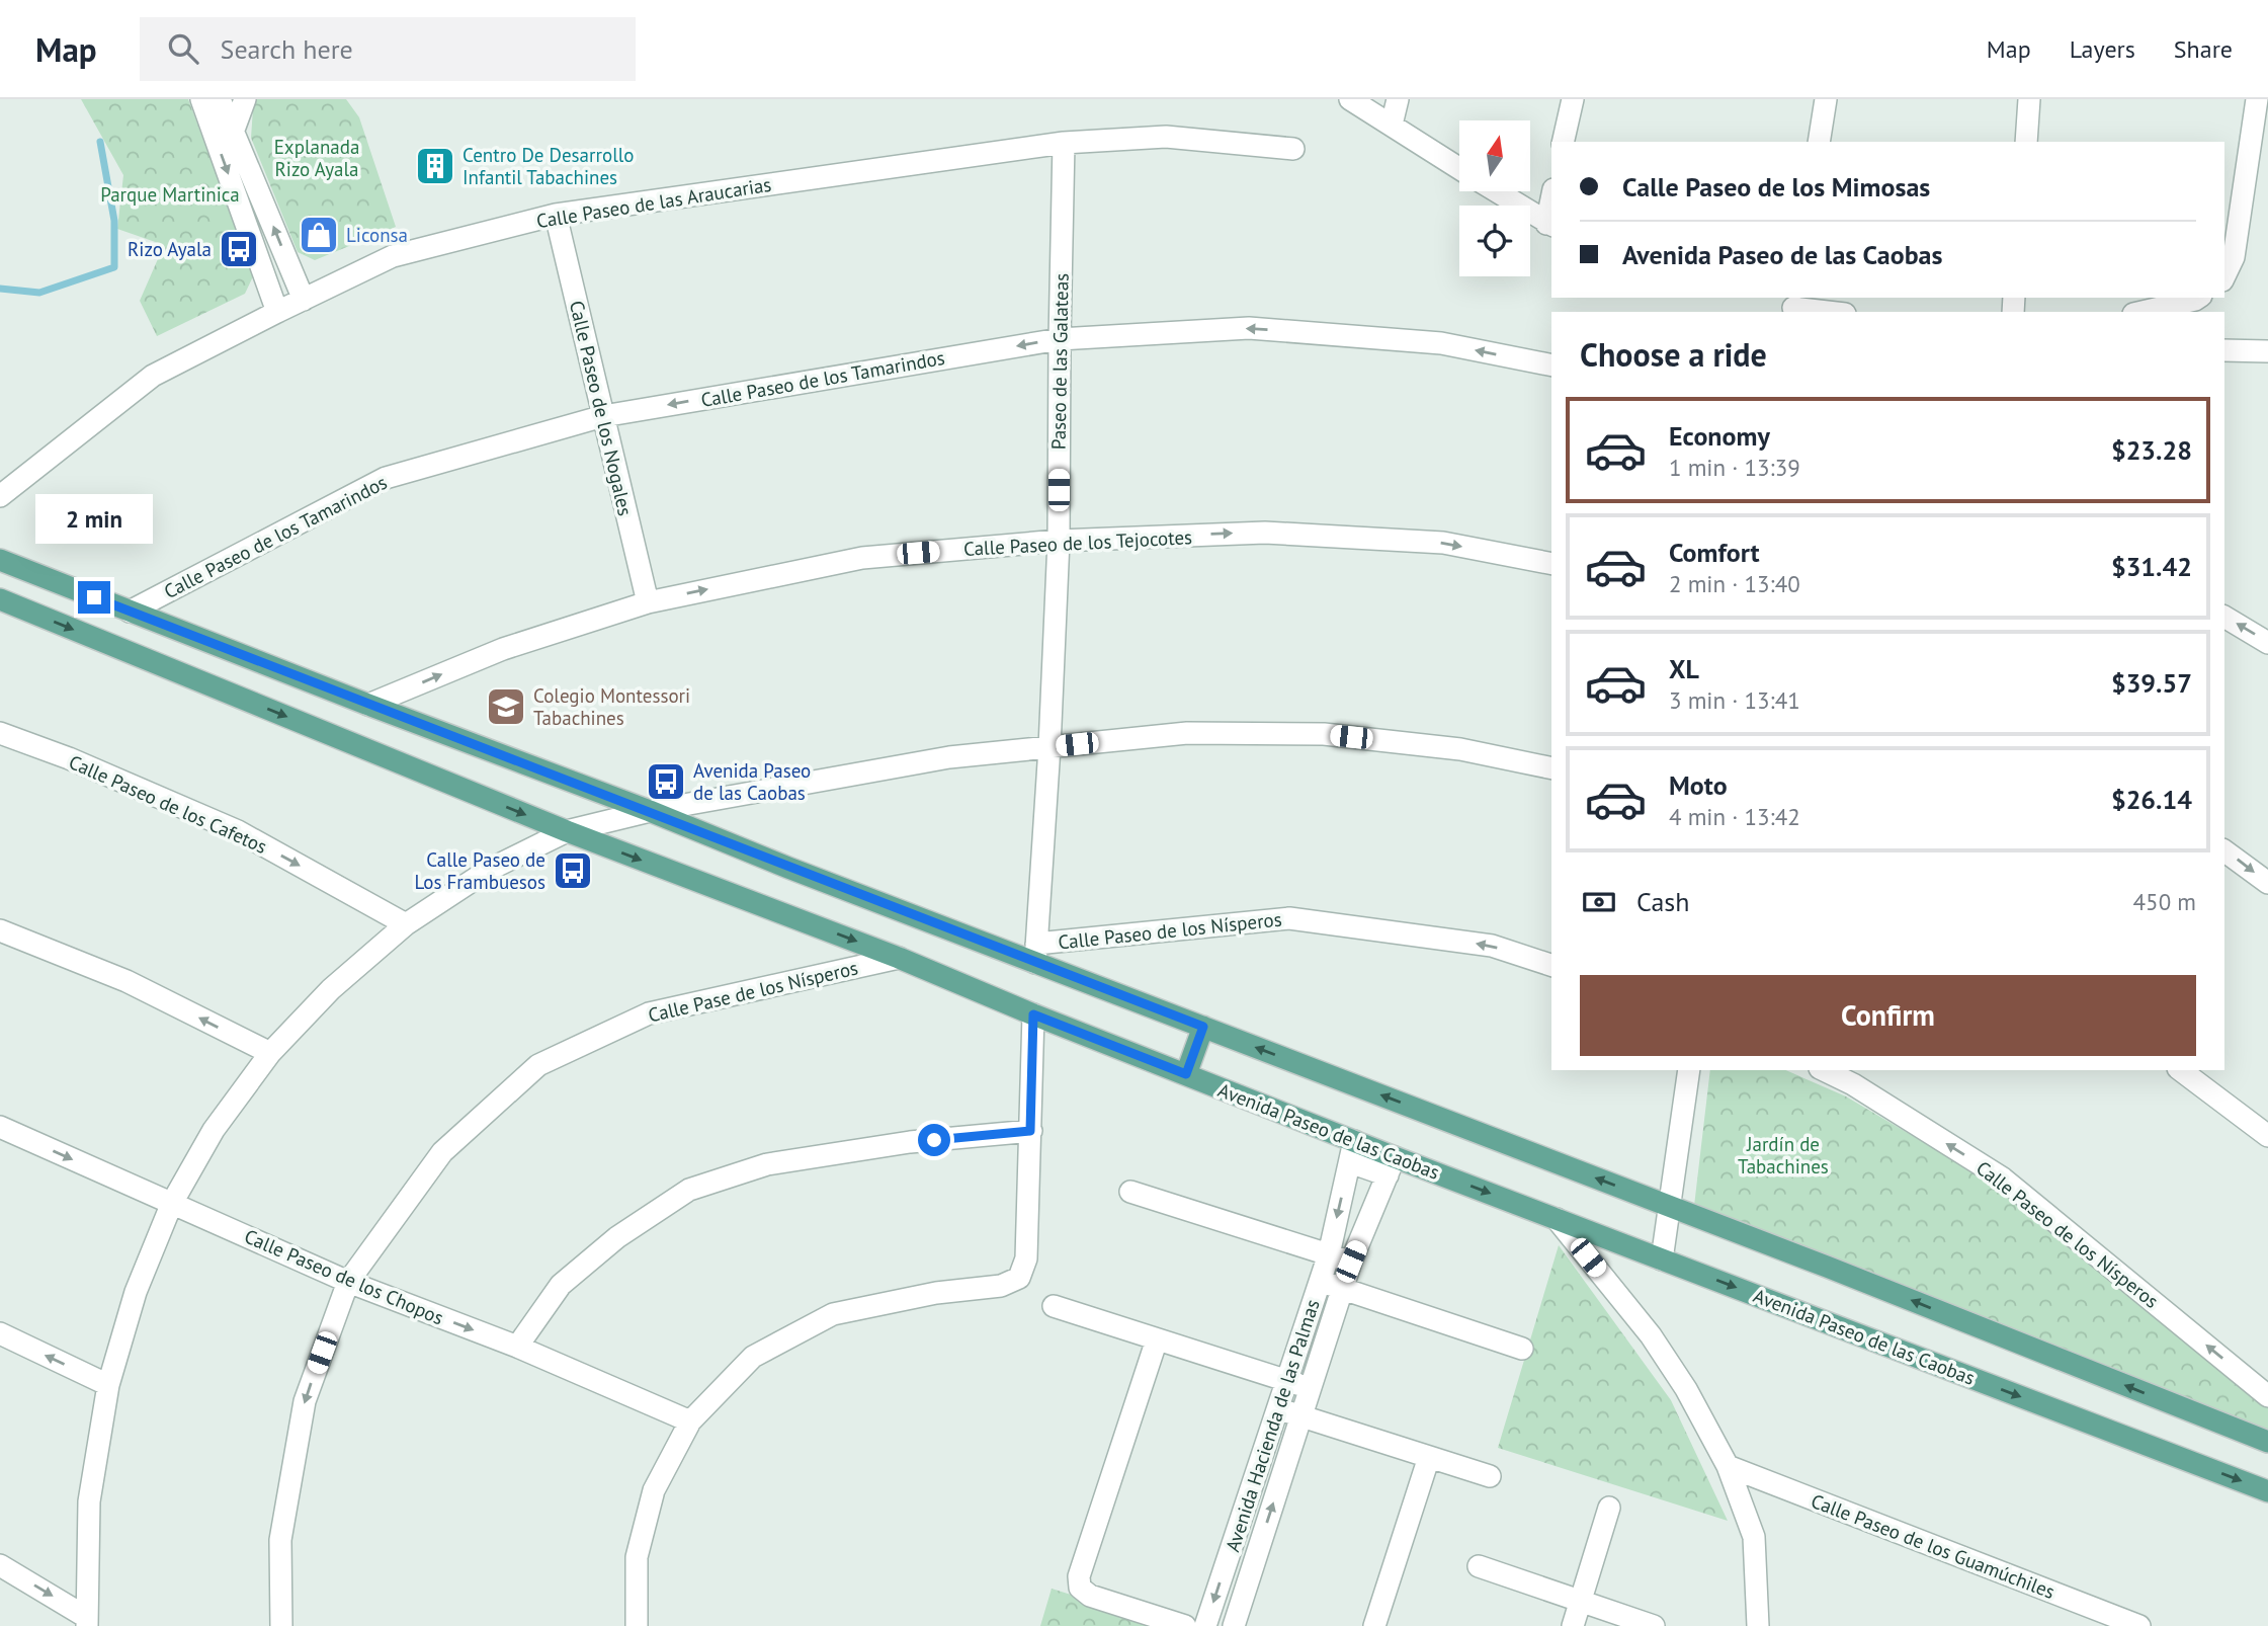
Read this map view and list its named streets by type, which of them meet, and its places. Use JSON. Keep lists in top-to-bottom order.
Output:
{
  "streets": {
    "main road": ["Avenida Paseo de las Caobas"],
    "street": [
      "Calle Paseo de las Araucarias",
      "Paseo de las Galateas",
      "Calle Paseo de los Tamarindos",
      "Calle Paseo de los Nogales",
      "Calle Paseo de los Tejocotes",
      "Calle Paseo de los Cafetos",
      "Calle Paseo de los Nísperos",
      "Calle Pase de los Nísperos",
      "Calle Paseo de los Chopos",
      "Avenida Hacienda de las Palmas",
      "Calle Paseo de los Guamúchiles"
    ]
  },
  "crossings": [
    ["Calle Paseo de las Araucarias", "Paseo de las Galateas"],
    ["Calle Paseo de las Araucarias", "Calle Paseo de los Nogales"],
    ["Paseo de las Galateas", "Calle Paseo de los Tamarindos"],
    ["Paseo de las Galateas", "Calle Paseo de los Tejocotes"],
    ["Paseo de las Galateas", "Calle Paseo de los Nísperos"],
    ["Calle Paseo de los Tamarindos", "Calle Paseo de los Nogales"],
    ["Calle Paseo de los Nogales", "Calle Paseo de los Tejocotes"],
    ["Calle Pase de los Nísperos", "Avenida Paseo de las Caobas"],
    ["Calle Pase de los Nísperos", "Calle Paseo de los Chopos"],
    ["Avenida Paseo de las Caobas", "Avenida Hacienda de las Palmas"]
  ],
  "one_way": ["Calle Paseo de los Tamarindos", "Calle Paseo de los Tejocotes"],
  "parks": ["Explanada Rizo Ayala", "Parque Martinica", "Jardín de Tabachines"],
  "places": {
    "building": ["Centro De Desarrollo Infantil Tabachines"],
    "shop": ["Liconsa"],
    "bus stop": ["Rizo Ayala", "Avenida Paseo de las Caobas", "Calle Paseo de Los Frambuesos"],
    "school or university": ["Colegio Montessori Tabachines"]
  },
  "north": "top",
  "page": {
    "header": "Map",
    "search": "Search here",
    "nav": ["Map", "Layers", "Share"],
    "banner": ["Calle Paseo de los Mimosas", "Avenida Paseo de las Caobas"],
    "heading": "Choose a ride",
    "list": [
      {
        "name": "Economy",
        "note": "1 min · 13:39",
        "value": "$23.28"
      },
      {
        "name": "Comfort",
        "note": "2 min · 13:40",
        "value": "$31.42"
      },
      {
        "name": "XL",
        "note": "3 min · 13:41",
        "value": "$39.57"
      },
      {
        "name": "Moto",
        "note": "4 min · 13:42",
        "value": "$26.14"
      }
    ],
    "bubble": "2 min",
    "pay": ["Cash", "450 m"],
    "buttons": "Confirm"
  }
}
